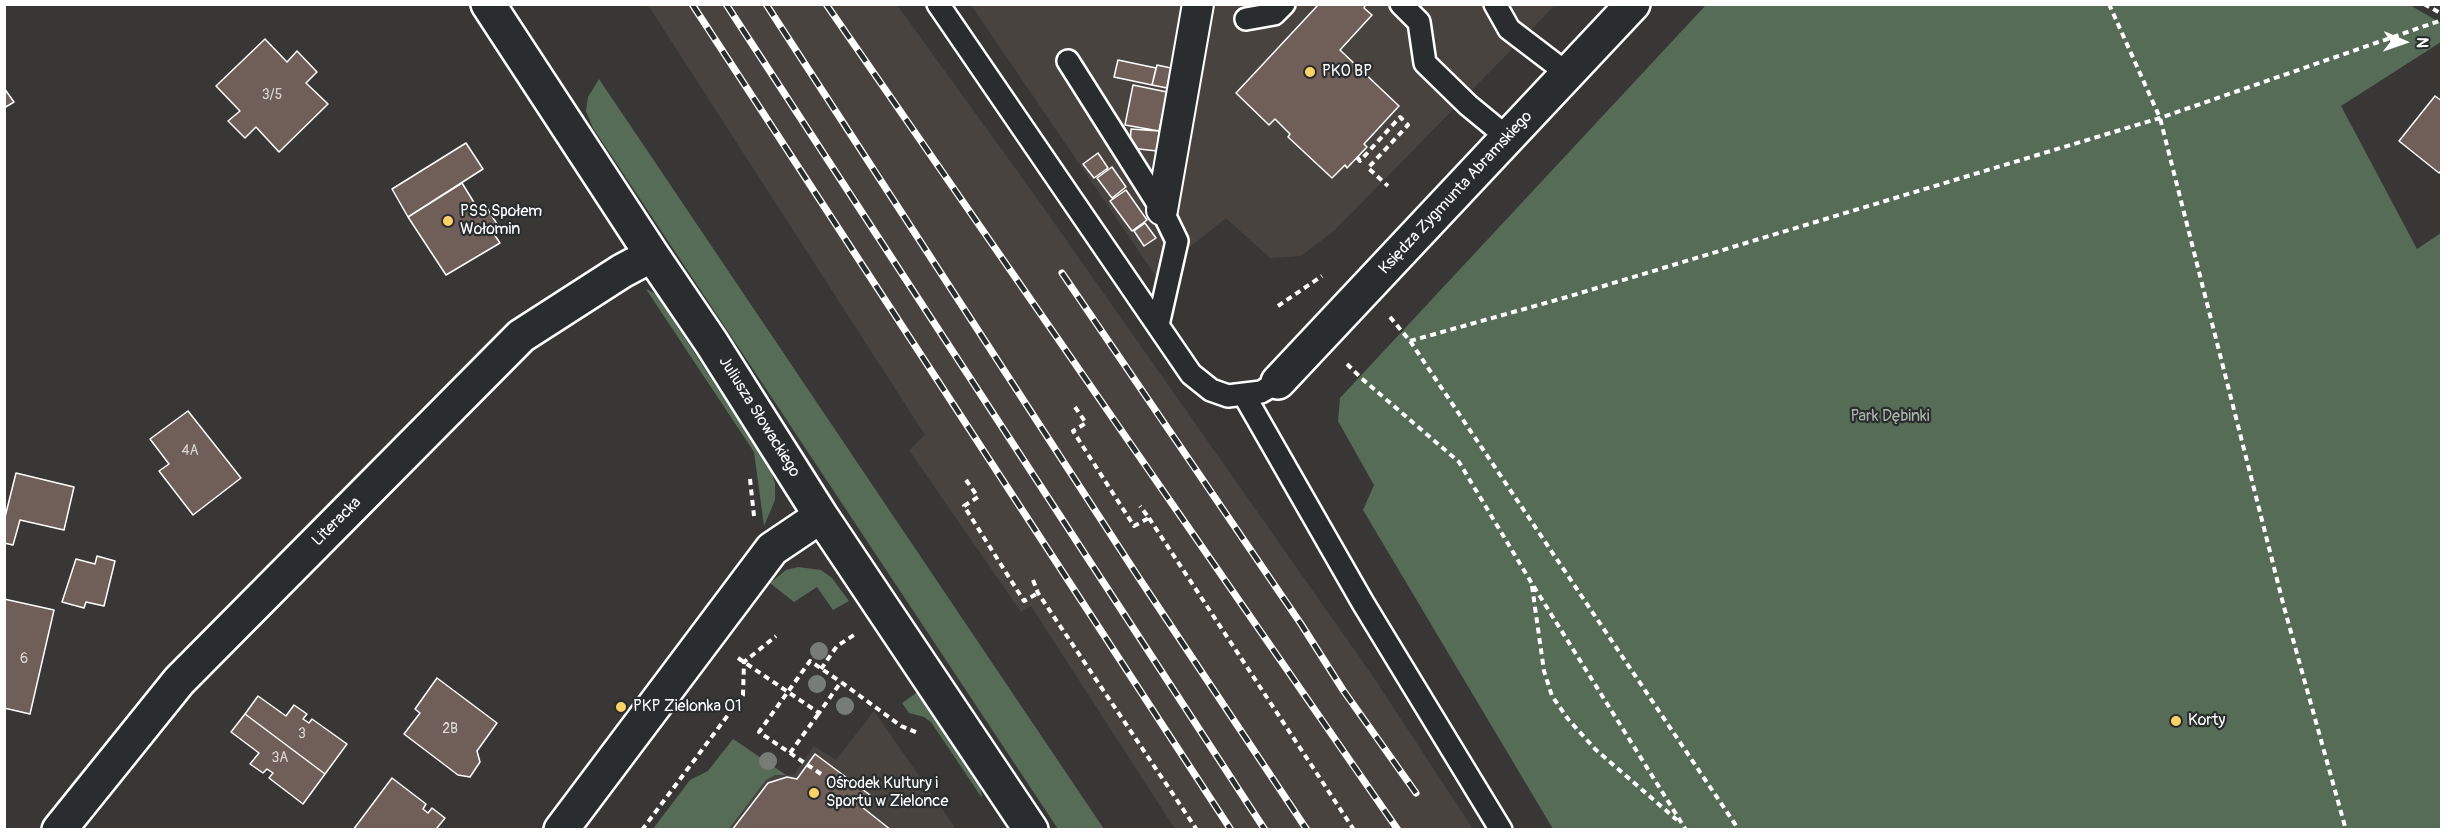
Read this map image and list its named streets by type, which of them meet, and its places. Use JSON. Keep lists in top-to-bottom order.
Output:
{
  "streets": {
    "street": ["Księdza Zygmunta Abramskiego", "Juliusza Słowackiego", "Literacka"]
  },
  "crossings": [
    ["Juliusza Słowackiego", "Literacka"]
  ],
  "parks": ["Park Dębinki"],
  "places": [
    "PKO BP",
    "PSS Społem Wołomin",
    "PKP Zielonka 01",
    "Korty",
    "Ośrodek Kultury i Sportu w Zielonce"
  ],
  "house_numbers": [
    "3/5",
    "4A",
    "6",
    "2B",
    "3",
    "3A"
  ],
  "north": "right"
}
